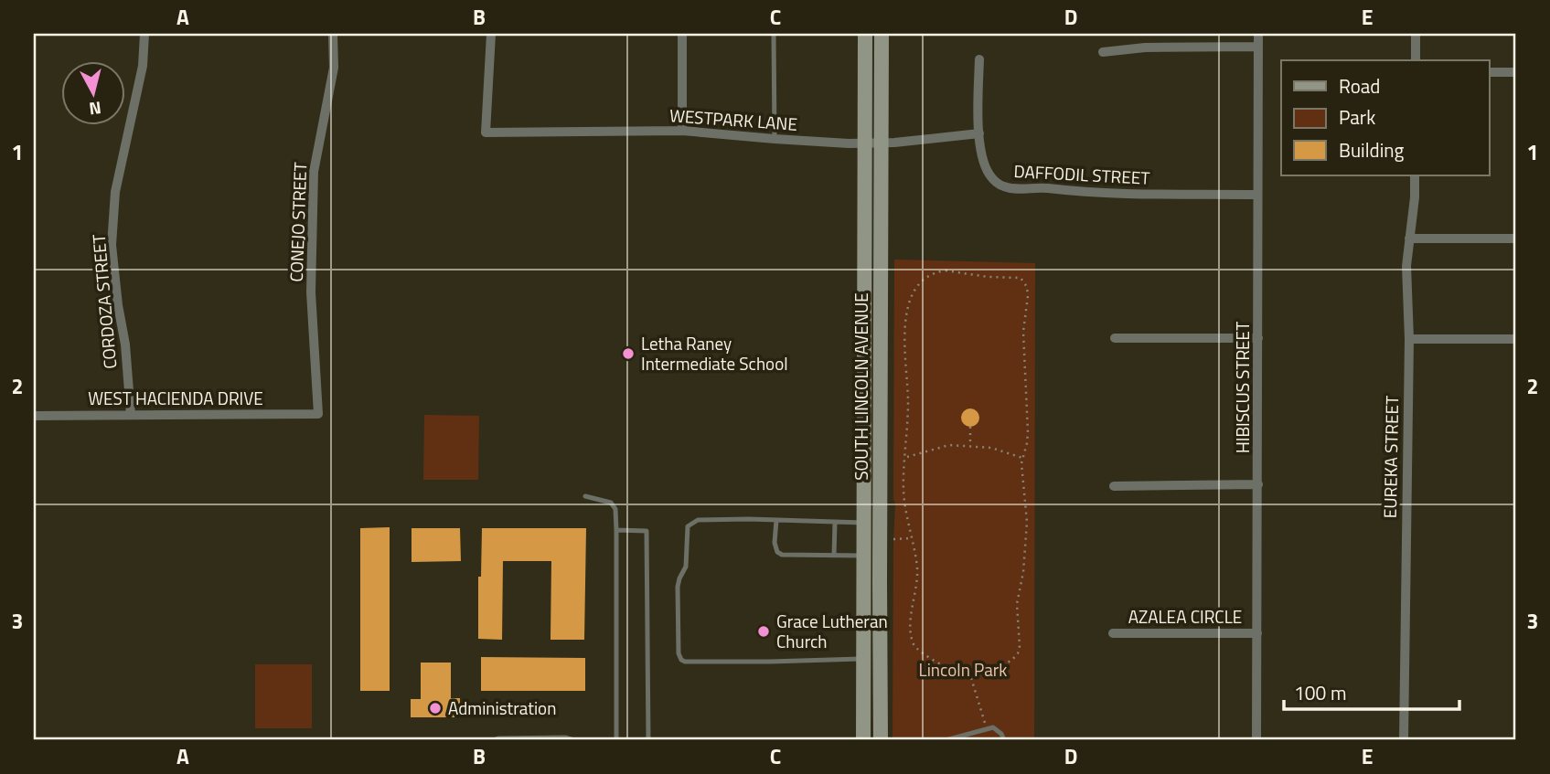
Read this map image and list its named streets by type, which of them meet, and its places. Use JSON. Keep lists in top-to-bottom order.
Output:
{
  "streets": {
    "main road": ["SOUTH LINCOLN AVENUE"],
    "street": [
      "WESTPARK LANE",
      "DAFFODIL STREET",
      "CONEJO STREET",
      "CORDOZA STREET",
      "HIBISCUS STREET",
      "WEST HACIENDA DRIVE",
      "EUREKA STREET",
      "AZALEA CIRCLE"
    ]
  },
  "crossings": [
    ["WESTPARK LANE", "DAFFODIL STREET"],
    ["WESTPARK LANE", "SOUTH LINCOLN AVENUE"],
    ["DAFFODIL STREET", "HIBISCUS STREET"],
    ["CONEJO STREET", "WEST HACIENDA DRIVE"],
    ["CORDOZA STREET", "WEST HACIENDA DRIVE"],
    ["HIBISCUS STREET", "AZALEA CIRCLE"]
  ],
  "parks": ["Lincoln Park"],
  "places": ["Letha Raney Intermediate School", "Grace Lutheran Church", "Administration"],
  "legend": ["Road", "Park", "Building"],
  "scale_bar": "100 m",
  "north": "bottom",
  "grid": {
    "columns": [
      "A",
      "B",
      "C",
      "D",
      "E"
    ],
    "rows": ["1", "2", "3"]
  }
}
